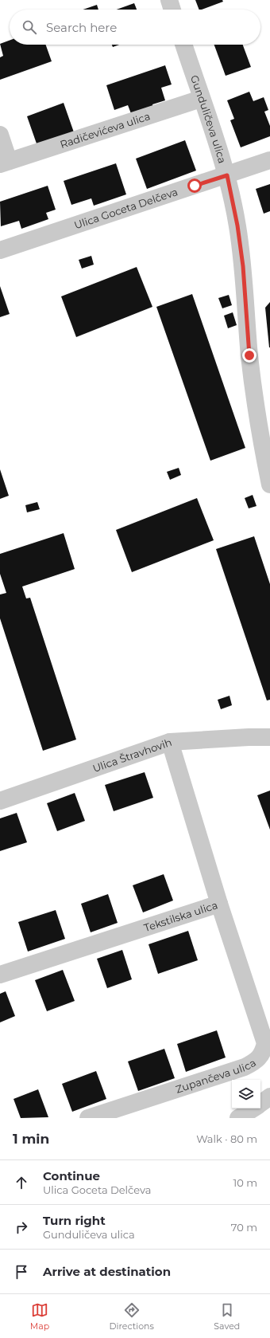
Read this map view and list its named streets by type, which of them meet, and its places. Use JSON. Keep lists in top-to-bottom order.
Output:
{
  "streets": {
    "street": [
      "Gunduličeva ulica",
      "Radičevićeva ulica",
      "Ulica Goceta Delčeva",
      "Ulica Štravhovih",
      "Tekstilska ulica",
      "Zupančeva ulica"
    ]
  },
  "crossings": [
    ["Gunduličeva ulica", "Radičevićeva ulica"],
    ["Gunduličeva ulica", "Ulica Goceta Delčeva"],
    ["Ulica Štravhovih", "Tekstilska ulica"],
    ["Tekstilska ulica", "Zupančeva ulica"]
  ],
  "page": {
    "search": "Search here",
    "heading": ["1 min", "Walk · 80 m"],
    "list": [
      ["Continue", "Ulica Goceta Delčeva", "10 m"],
      ["Turn right", "Gunduličeva ulica", "70 m"],
      "Arrive at destination"
    ],
    "nav": ["Map", "Directions", "Saved"]
  }
}
